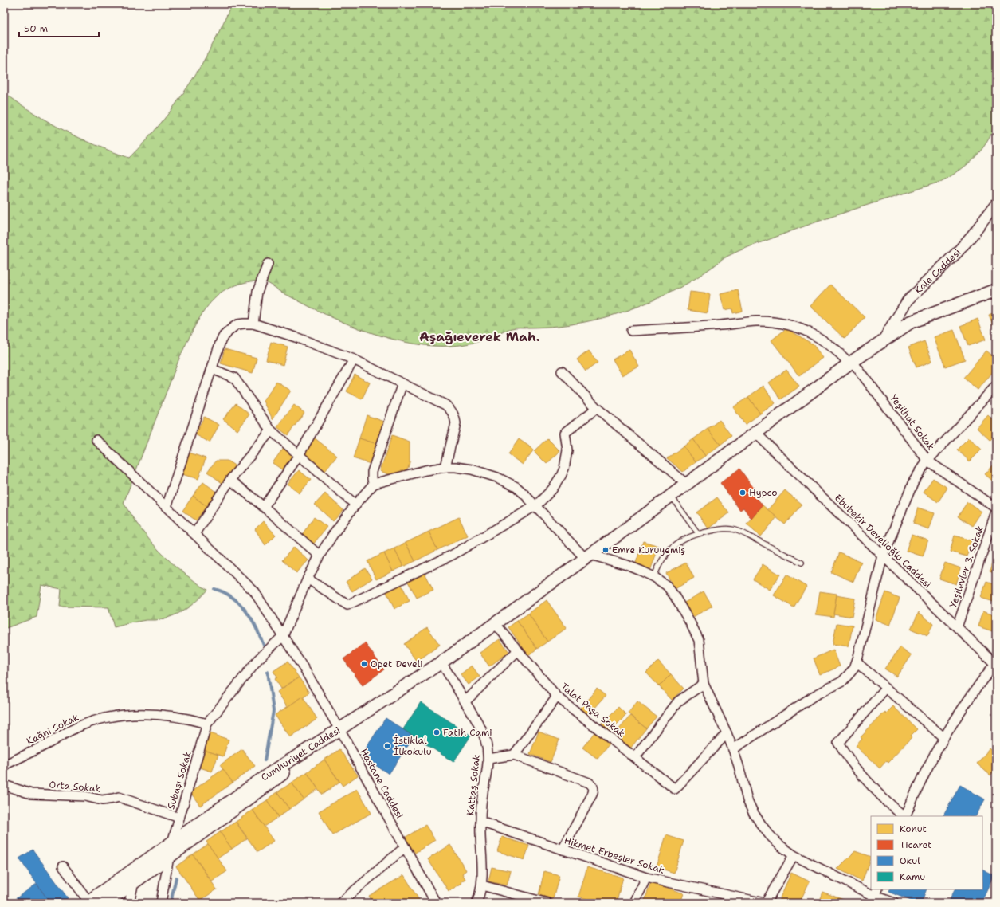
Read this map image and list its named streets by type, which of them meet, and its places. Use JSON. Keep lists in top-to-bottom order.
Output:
{
  "streets": {
    "main road": ["Cumhuriyet Caddesi"],
    "street": [
      "Kale Caddesi",
      "Yeşilhat Sokak",
      "Ebubekir Develioğlu Caddesi",
      "Yeşilevler 3. Sokak",
      "Talat Paşa Sokak",
      "Kağni Sokak",
      "Subaşı Sokak",
      "Hastane Caddesi",
      "Kattaş Sokak",
      "Orta Sokak",
      "Hikmet Erbeşler Sokak"
    ]
  },
  "crossings": [
    ["Ebubekir Develioğlu Caddesi", "Yeşilevler 3. Sokak"],
    ["Kağni Sokak", "Subaşı Sokak"],
    ["Cumhuriyet Caddesi", "Subaşı Sokak"],
    ["Cumhuriyet Caddesi", "Hastane Caddesi"],
    ["Subaşı Sokak", "Orta Sokak"],
    ["Kattaş Sokak", "Hikmet Erbeşler Sokak"]
  ],
  "districts": ["Aşağıeverek Mah."],
  "places": [
    "Hypco",
    "Emre Kuruyemiş",
    "Opet Develi",
    "Fatih Cami",
    "İstiklal İlkokulu"
  ],
  "legend": [
    "Konut",
    "Ticaret",
    "Okul",
    "Kamu"
  ],
  "scale_bar": "50 m"
}
